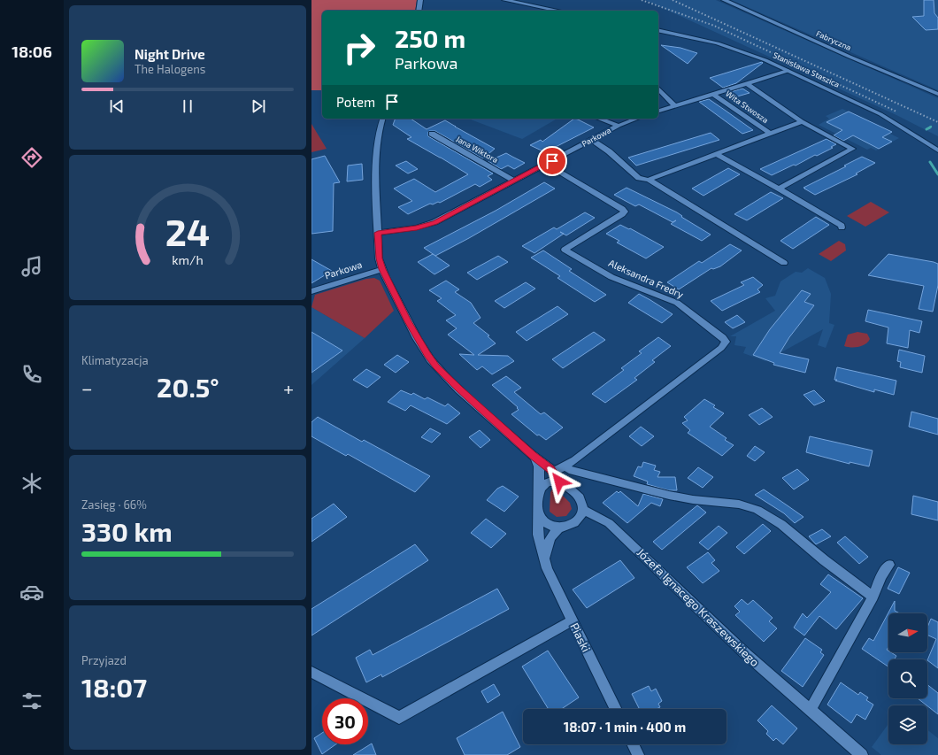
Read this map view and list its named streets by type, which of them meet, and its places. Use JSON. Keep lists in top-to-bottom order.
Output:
{
  "streets": {
    "street": [
      "Fabryczna",
      "Stanisława Staszica",
      "Wita Stwosza",
      "Parkowa",
      "Jana Wiktora",
      "Aleksandra Fredry",
      "Józefa Ignacego Kraszewskiego",
      "Piaski"
    ]
  },
  "crossings": [
    ["Parkowa", "Jana Wiktora"],
    ["Parkowa", "Aleksandra Fredry"],
    ["Józefa Ignacego Kraszewskiego", "Piaski"]
  ],
  "north": "right",
  "page": {
    "tabs": "18:06",
    "turn": ["250 m", "Parkowa"],
    "song": ["Night Drive", "The Halogens"],
    "then": "Potem",
    "tile": [
      "Klimatyzacja",
      ["Zasięg · 66%", "330 km"],
      ["Przyjazd", "18:07"]
    ],
    "heat": ["−", "20.5°", "+"],
    "limit": "30",
    "trip": "18:07 · 1 min · 400 m",
    "gauge": ["24", "km/h"]
  }
}
